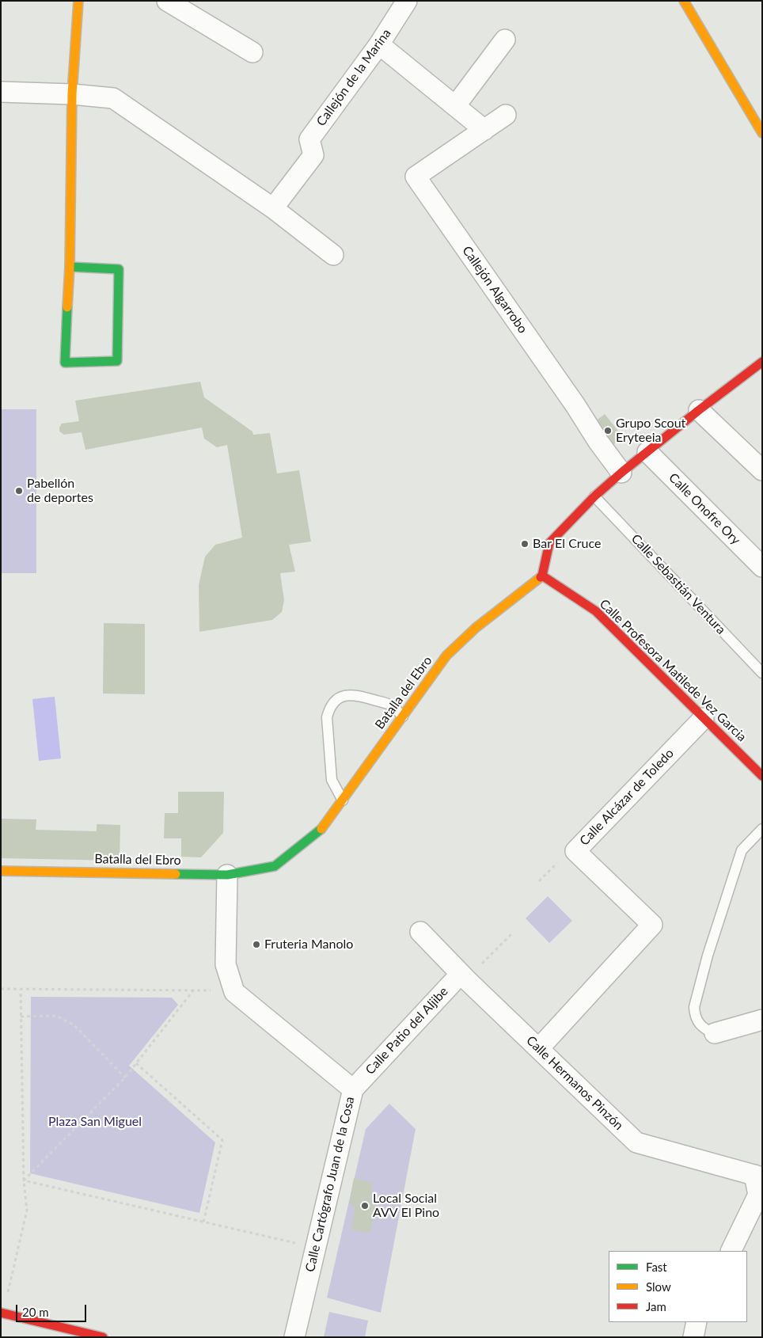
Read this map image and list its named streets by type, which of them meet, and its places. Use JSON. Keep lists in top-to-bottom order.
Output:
{
  "streets": {
    "street": [
      "Callejón de la Marina",
      "Callejón Algarrobo",
      "Calle Onofre Ory",
      "Calle Profesora Matilede Vez Garcia",
      "Batalla del Ebro",
      "Calle Alcázar de Toledo",
      "Calle Patio del Aljibe",
      "Calle Hermanos Pinzón",
      "Calle Cartógrafo Juan de la Cosa"
    ],
    "lane": ["Calle Sebastián Ventura"]
  },
  "crossings": [
    ["Calle Profesora Matilede Vez Garcia", "Batalla del Ebro"],
    ["Calle Profesora Matilede Vez Garcia", "Calle Alcázar de Toledo"],
    ["Calle Alcázar de Toledo", "Calle Hermanos Pinzón"],
    ["Calle Patio del Aljibe", "Calle Hermanos Pinzón"],
    ["Calle Patio del Aljibe", "Calle Cartógrafo Juan de la Cosa"]
  ],
  "parks": ["Plaza San Miguel"],
  "places": [
    "Grupo Scout Eryteeia",
    "Pabellón de deportes",
    "Bar El Cruce",
    "Fruteria Manolo",
    "Local Social AVV El Pino"
  ],
  "legend": ["Fast", "Slow", "Jam"],
  "scale_bar": "20 m"
}
